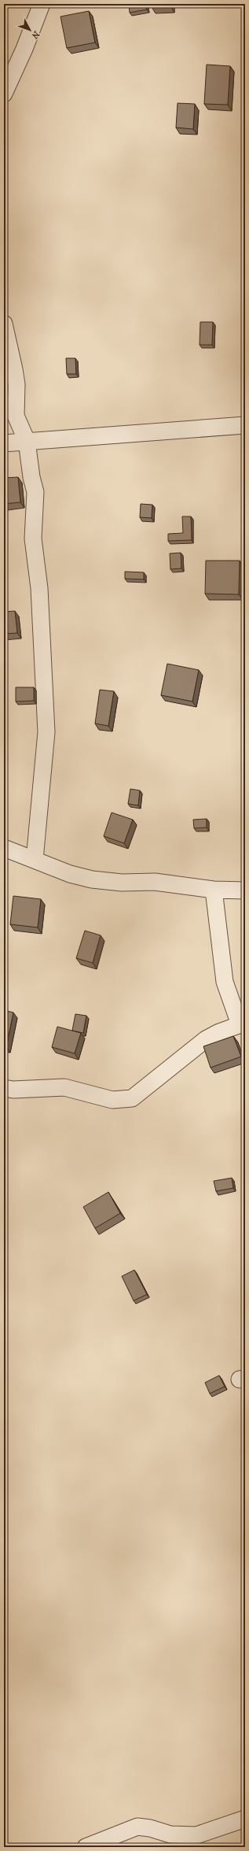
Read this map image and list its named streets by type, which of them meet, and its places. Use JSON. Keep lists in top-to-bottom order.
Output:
{
  "north": "bottom right"
}
